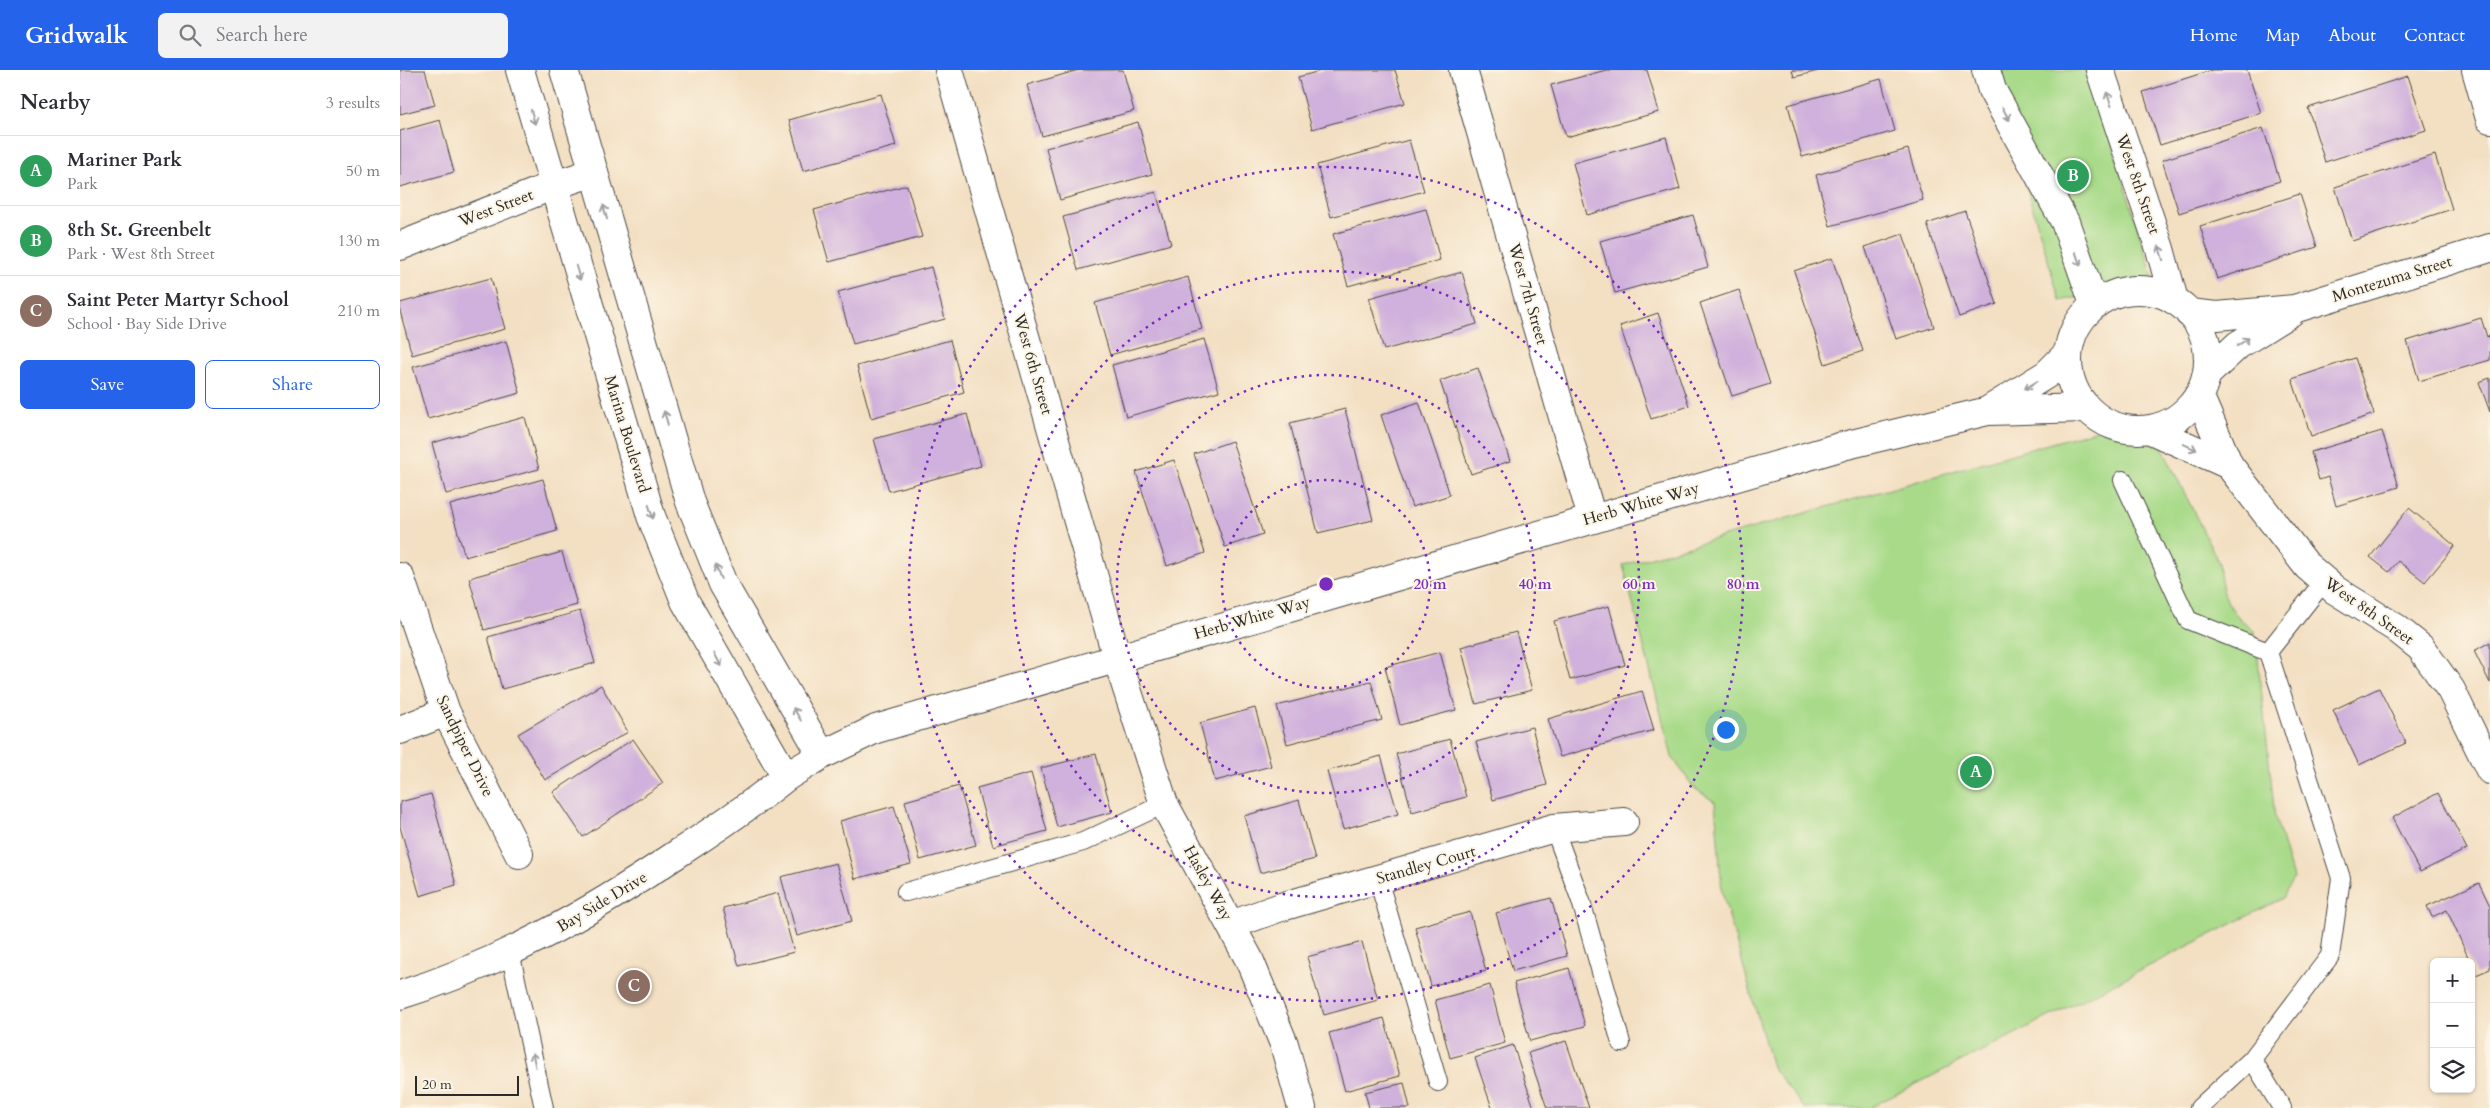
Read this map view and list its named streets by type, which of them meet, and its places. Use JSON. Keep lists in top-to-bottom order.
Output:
{
  "streets": {
    "street": [
      "West 8th Street",
      "West Street",
      "Montezuma Street",
      "West 7th Street",
      "West 6th Street",
      "Marina Boulevard",
      "Herb White Way",
      "Sandpiper Drive",
      "Standley Court",
      "Hasley Way",
      "Bay Side Drive"
    ]
  },
  "crossings": [
    ["West 8th Street", "Montezuma Street"],
    ["West 8th Street", "Herb White Way"],
    ["West Street", "Marina Boulevard"],
    ["Montezuma Street", "Herb White Way"],
    ["West 7th Street", "Herb White Way"],
    ["West 6th Street", "Herb White Way"],
    ["West 6th Street", "Hasley Way"],
    ["Marina Boulevard", "Herb White Way"],
    ["Marina Boulevard", "Bay Side Drive"],
    ["Herb White Way", "Hasley Way"],
    ["Herb White Way", "Bay Side Drive"],
    ["Standley Court", "Hasley Way"]
  ],
  "scale_bar": "20 m",
  "page": {
    "header": "Gridwalk",
    "search": "Search here",
    "nav": [
      "Home",
      "Map",
      "About",
      "Contact"
    ],
    "heading": ["Nearby", "3 results"],
    "list": [
      {
        "mark": "A",
        "name": "Mariner Park",
        "note": "Park",
        "value": "50 m"
      },
      {
        "mark": "B",
        "name": "8th St. Greenbelt",
        "note": "Park · West 8th Street",
        "value": "130 m"
      },
      {
        "mark": "C",
        "name": "Saint Peter Martyr School",
        "note": "School · Bay Side Drive",
        "value": "210 m"
      }
    ],
    "pins": ["B", "A", "C"],
    "buttons": ["Save", "Share"],
    "map_buttons": ["+", "−"],
    "scale": "20 m"
  },
  "rings": [
    "20 m",
    "40 m",
    "60 m",
    "80 m"
  ]
}
